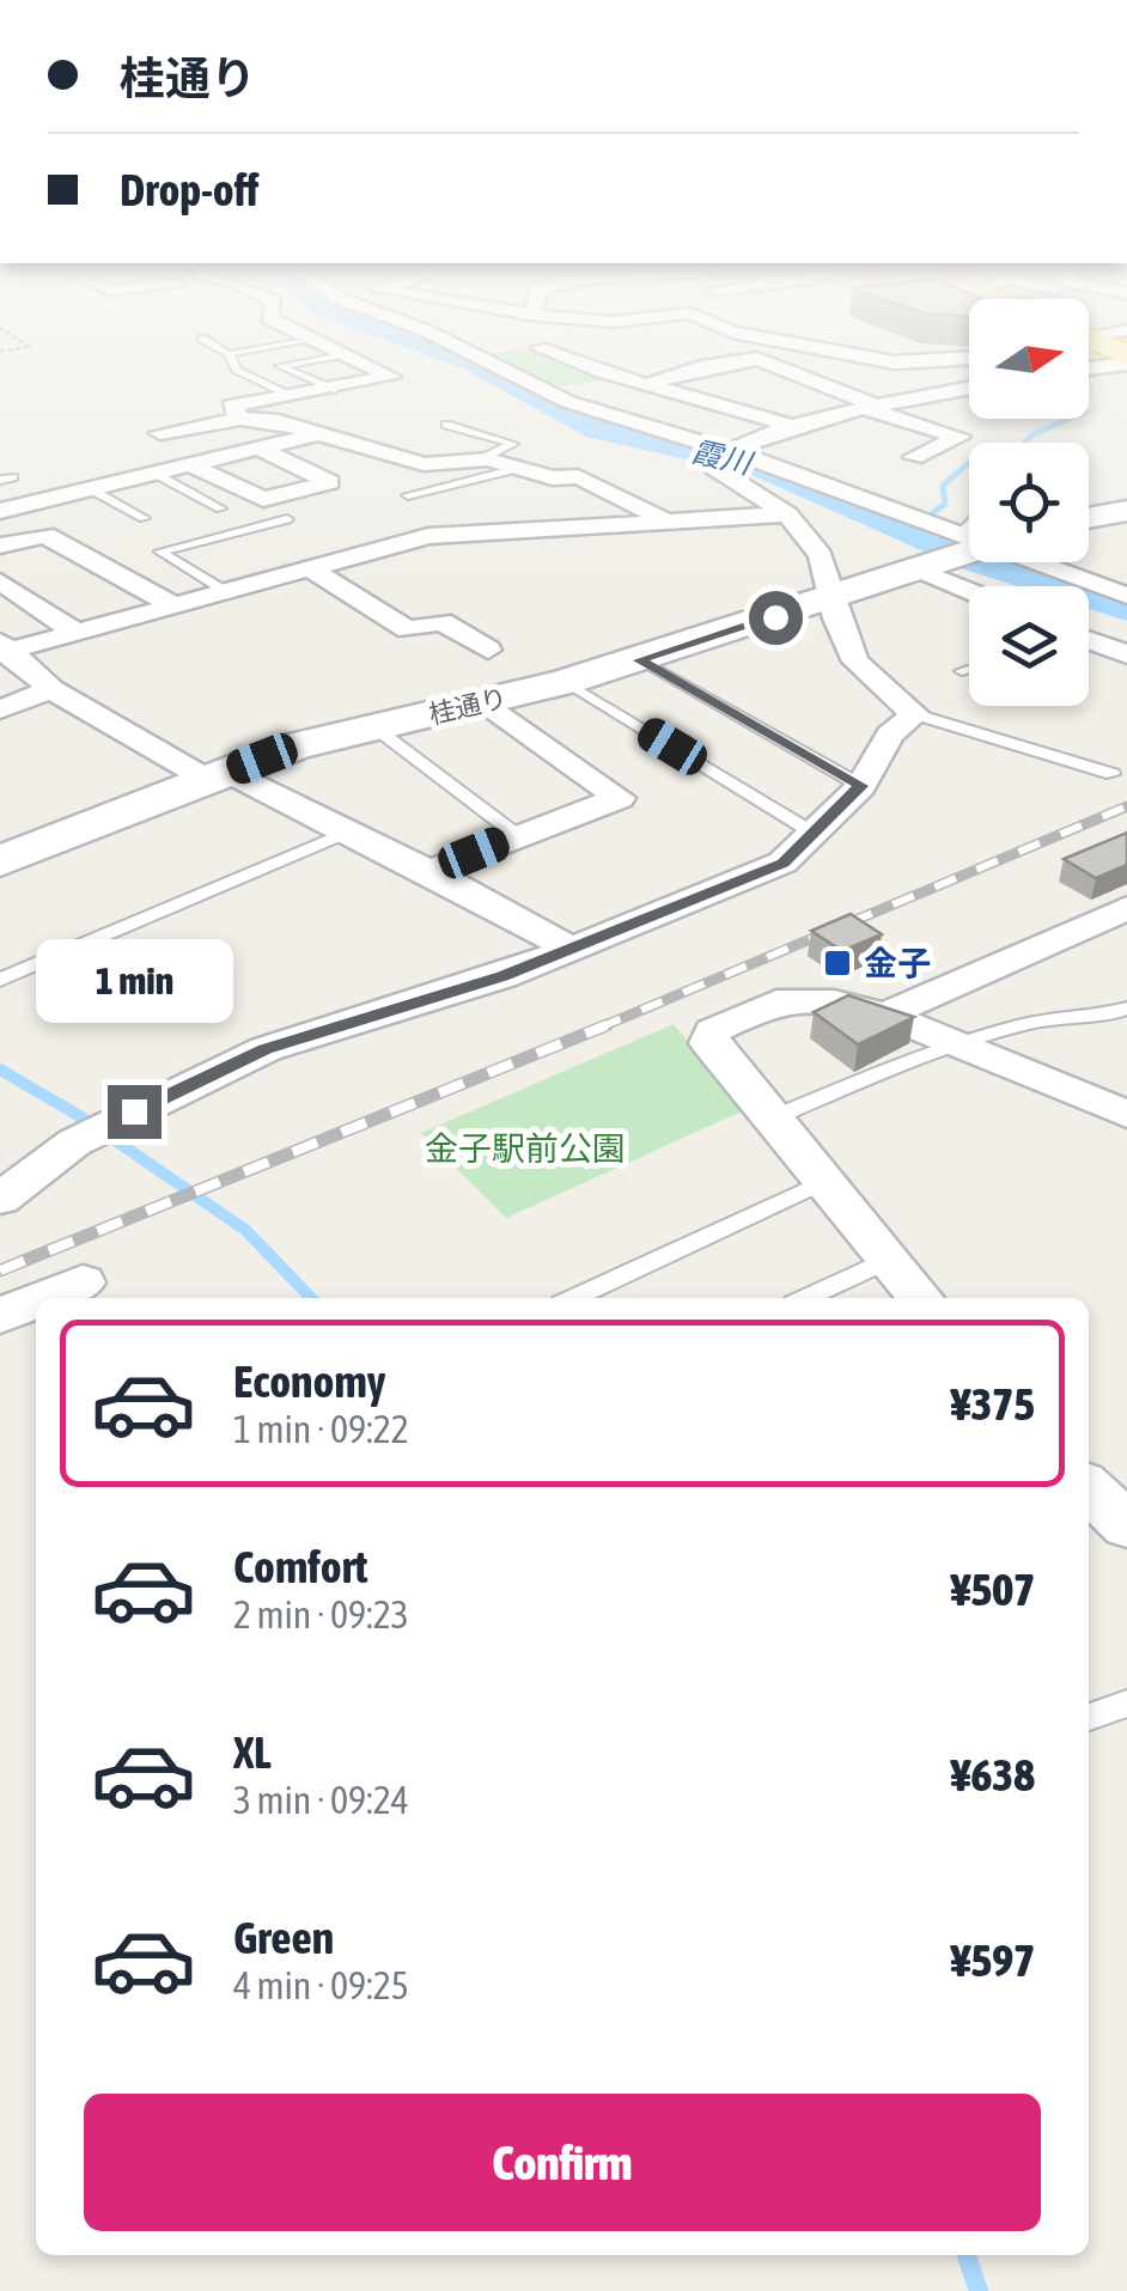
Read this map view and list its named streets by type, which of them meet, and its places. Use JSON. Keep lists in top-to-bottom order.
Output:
{
  "streets": {
    "street": ["桂通り"]
  },
  "water": ["霞川"],
  "parks": ["金子駅前公園"],
  "places": {
    "transit": ["金子"]
  },
  "north": "right",
  "page": {
    "banner": ["桂通り", "Drop-off"],
    "bubble": "1 min",
    "list": [
      {
        "name": "Economy",
        "note": "1 min · 09:22",
        "value": "¥375"
      },
      {
        "name": "Comfort",
        "note": "2 min · 09:23",
        "value": "¥507"
      },
      {
        "name": "XL",
        "note": "3 min · 09:24",
        "value": "¥638"
      },
      {
        "name": "Green",
        "note": "4 min · 09:25",
        "value": "¥597"
      }
    ],
    "buttons": "Confirm"
  }
}
